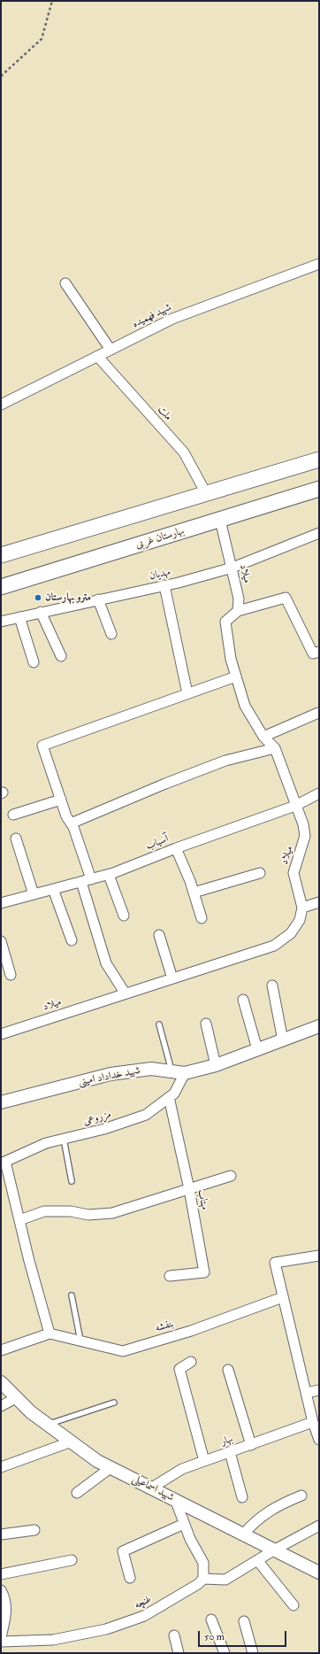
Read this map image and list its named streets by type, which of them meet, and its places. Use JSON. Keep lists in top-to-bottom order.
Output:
{
  "streets": {
    "main road": ["بهارستان غربی"],
    "street": [
      "شهید فهمیده",
      "ملت",
      "میلاد",
      "مهدیان",
      "آسیاب",
      "شهید خداداد امینی",
      "مزروعی",
      "مهتاب",
      "بنفشه",
      "بهار",
      "شهید اسماعیلی",
      "غنچه"
    ]
  },
  "crossings": [
    ["شهید فهمیده", "ملت"],
    ["بهارستان غربی", "میلاد"],
    ["میلاد", "مهدیان"],
    ["میلاد", "آسیاب"],
    ["شهید خداداد امینی", "مزروعی"],
    ["مزروعی", "مهتاب"],
    ["بهار", "شهید اسماعیلی"]
  ],
  "places": ["مترو بهارستان"],
  "scale_bar": "50 m"
}
